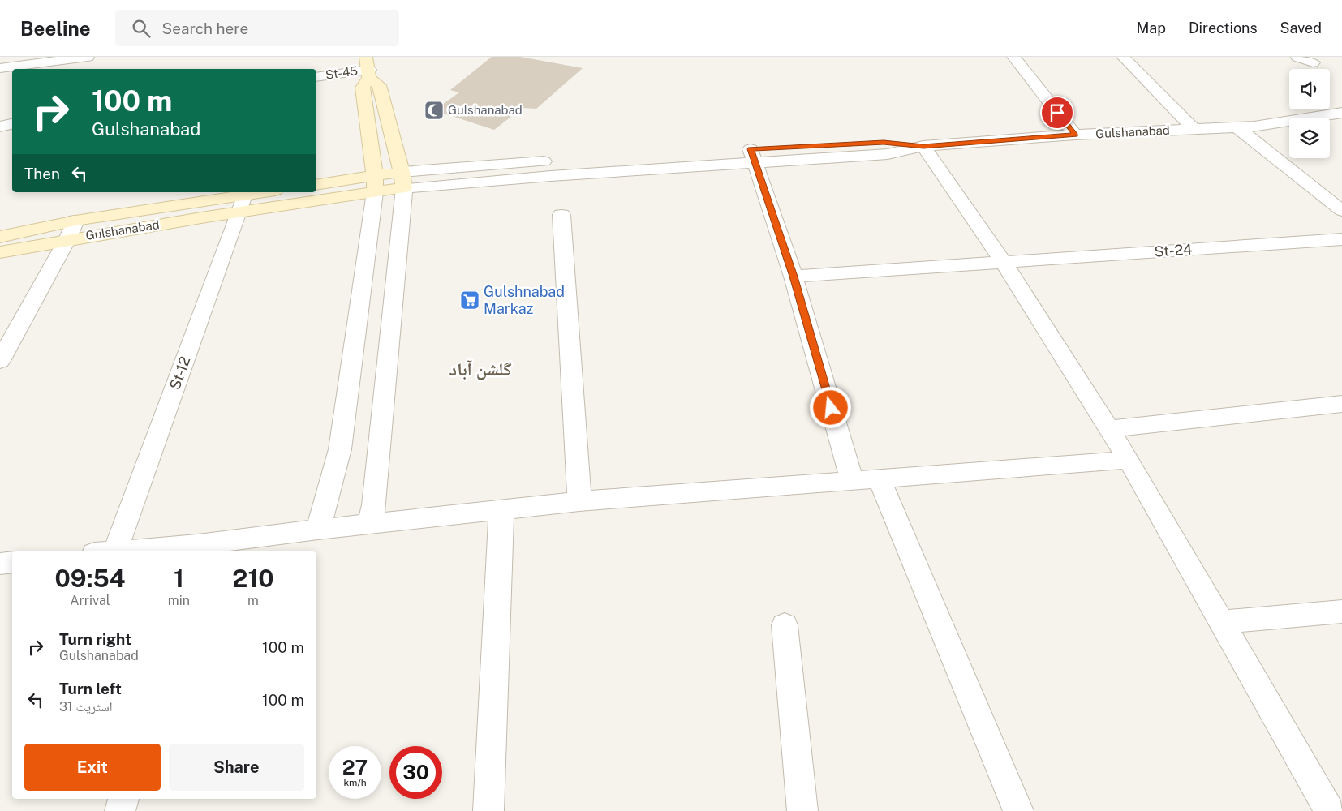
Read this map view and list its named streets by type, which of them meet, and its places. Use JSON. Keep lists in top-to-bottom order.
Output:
{
  "streets": {
    "street": [
      "St-45",
      "Gulshanabad",
      "St-24",
      "St-12"
    ]
  },
  "crossings": [
    ["Gulshanabad", "St-12"]
  ],
  "districts": ["گلشن آباد"],
  "places": {
    "mosque": ["Gulshanabad"],
    "supermarket": ["Gulshnabad Markaz"]
  },
  "page": {
    "header": "Beeline",
    "search": "Search here",
    "nav": ["Map", "Directions", "Saved"],
    "turn": ["100 m", "Gulshanabad"],
    "then": "Then",
    "eta": [
      "09:54",
      "Arrival",
      "1",
      "min",
      "210",
      "m"
    ],
    "list": [
      {
        "name": "Turn right",
        "note": "Gulshanabad",
        "value": "100 m"
      },
      {
        "name": "Turn left",
        "note": "اسٹریٹ 31",
        "value": "100 m"
      }
    ],
    "buttons": ["Exit", "Share"],
    "speed": "27 km/h",
    "limit": "30"
  }
}
